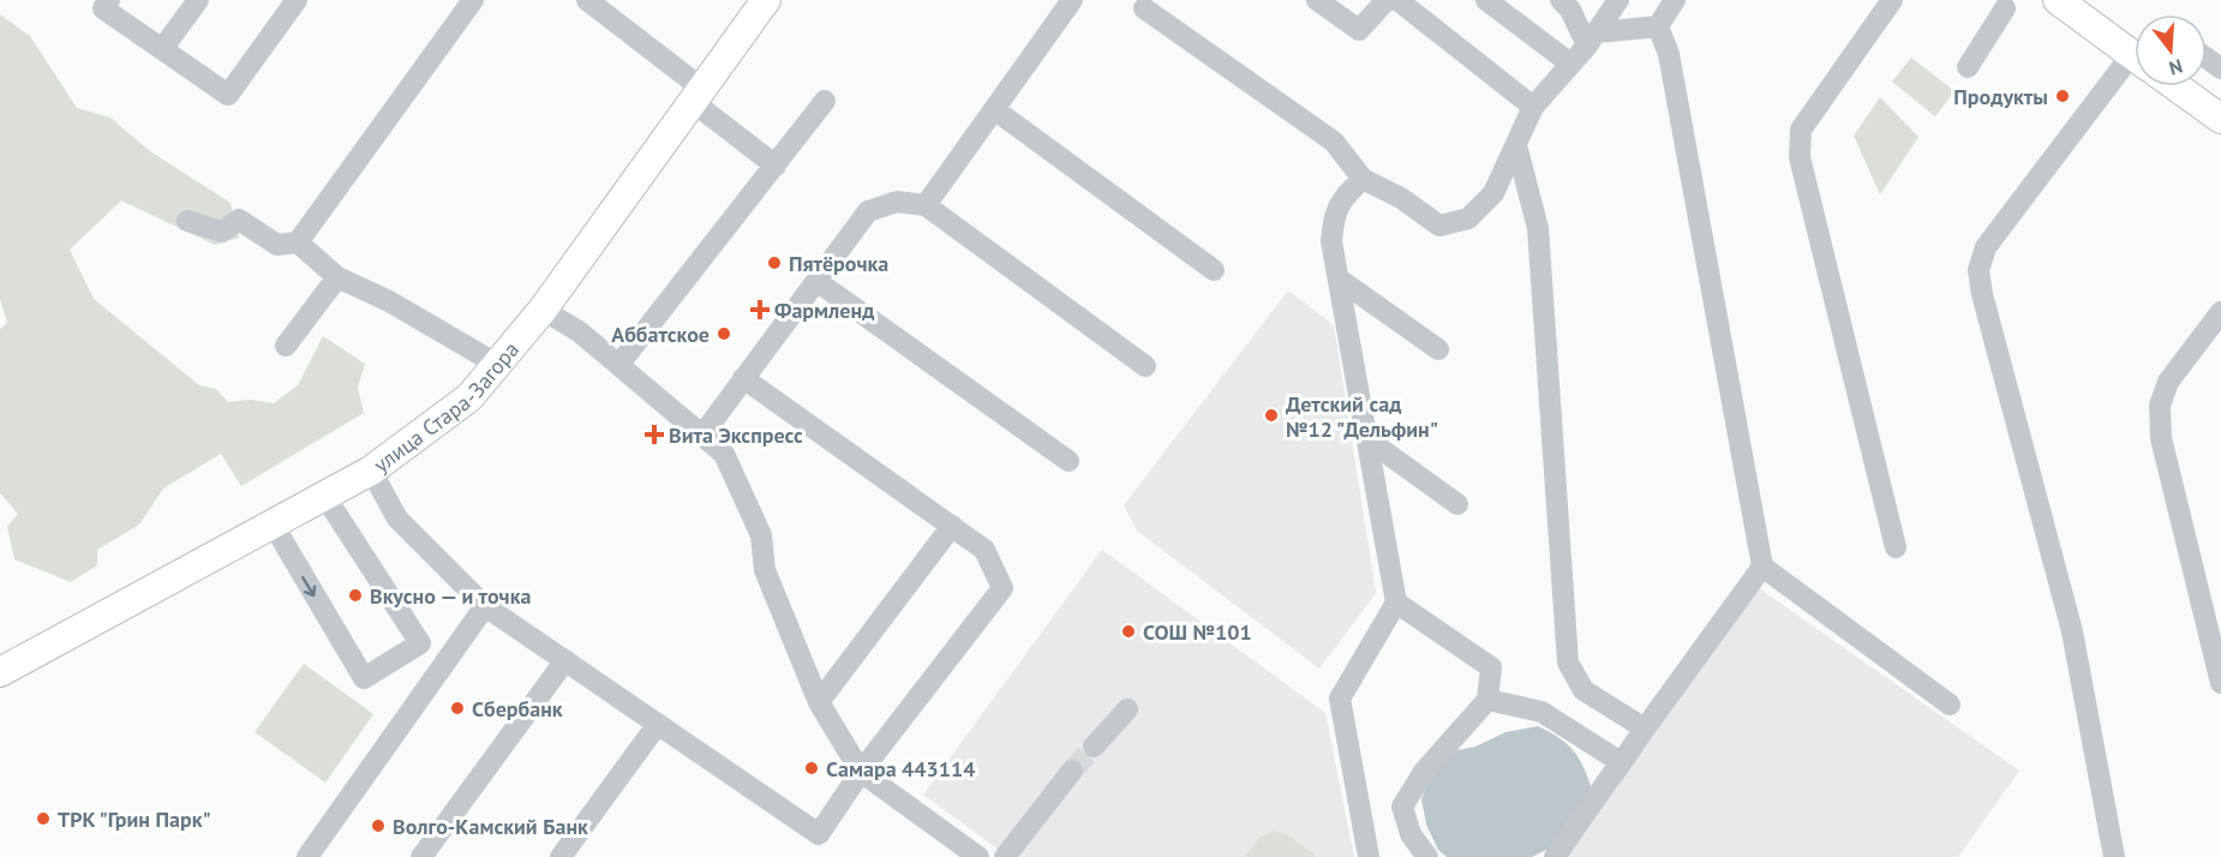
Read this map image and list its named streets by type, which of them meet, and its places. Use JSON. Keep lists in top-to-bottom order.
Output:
{
  "streets": {
    "main road": ["улица Стара-Загора"]
  },
  "places": {
    "other": [
      "Продукты",
      "Пятёрочка",
      "Аббатское",
      "Детский сад №12 \"Дельфин\"",
      "Вкусно — и точка",
      "СОШ №101",
      "Сбербанк",
      "Самара 443114",
      "ТРК \"Грин Парк\"",
      "Волго-Камский Банк"
    ],
    "health": ["Фармленд", "Вита Экспресс"]
  },
  "north": "bottom"
}
